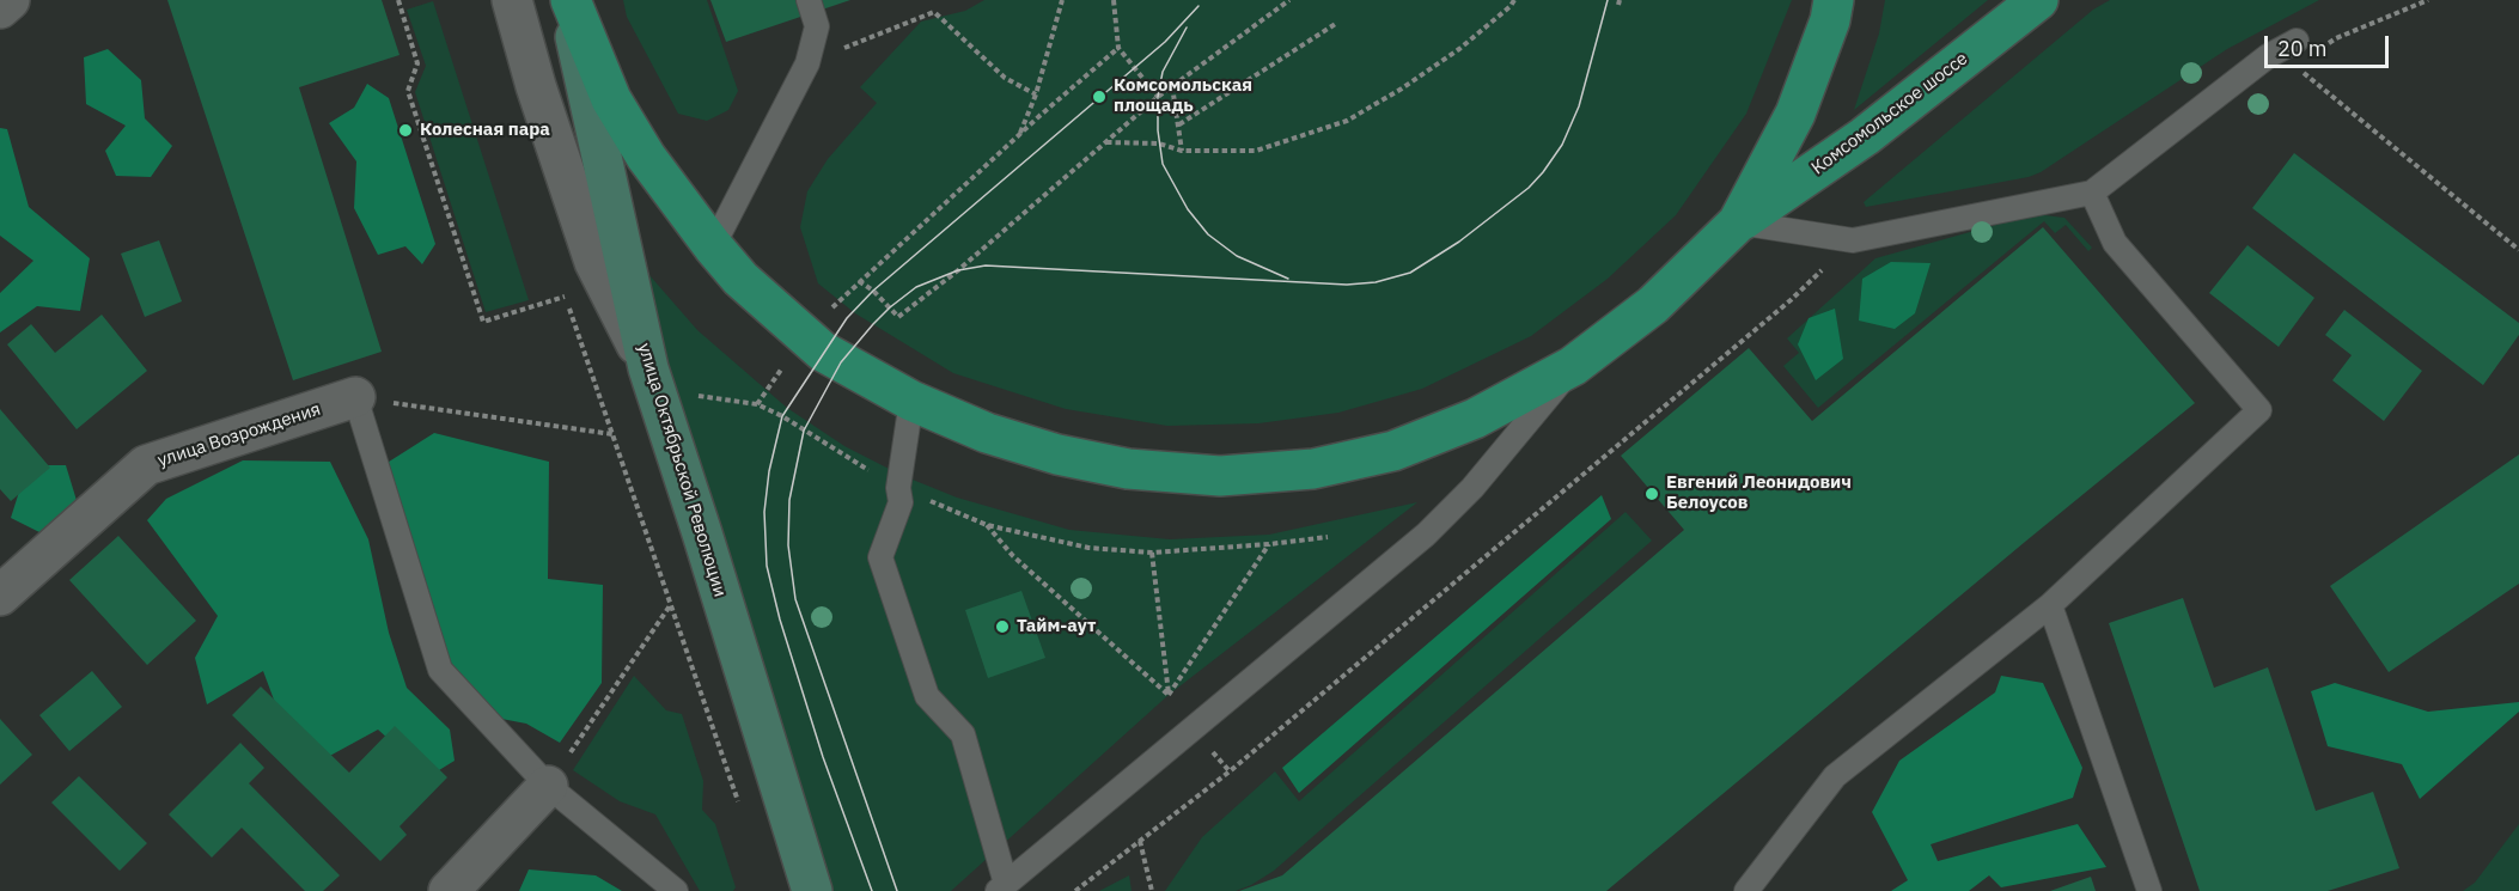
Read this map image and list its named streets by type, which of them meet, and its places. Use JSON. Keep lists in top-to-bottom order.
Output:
{
  "streets": {
    "main road": ["Комсомольское шоссе"],
    "street": ["улица Возрождения", "улица Октябрьской Революции"]
  },
  "places": [
    "Комсомольская площадь",
    "Колесная пара",
    "Евгений Леонидович Белоусов",
    "Тайм-аут"
  ],
  "scale_bar": "20 m"
}
